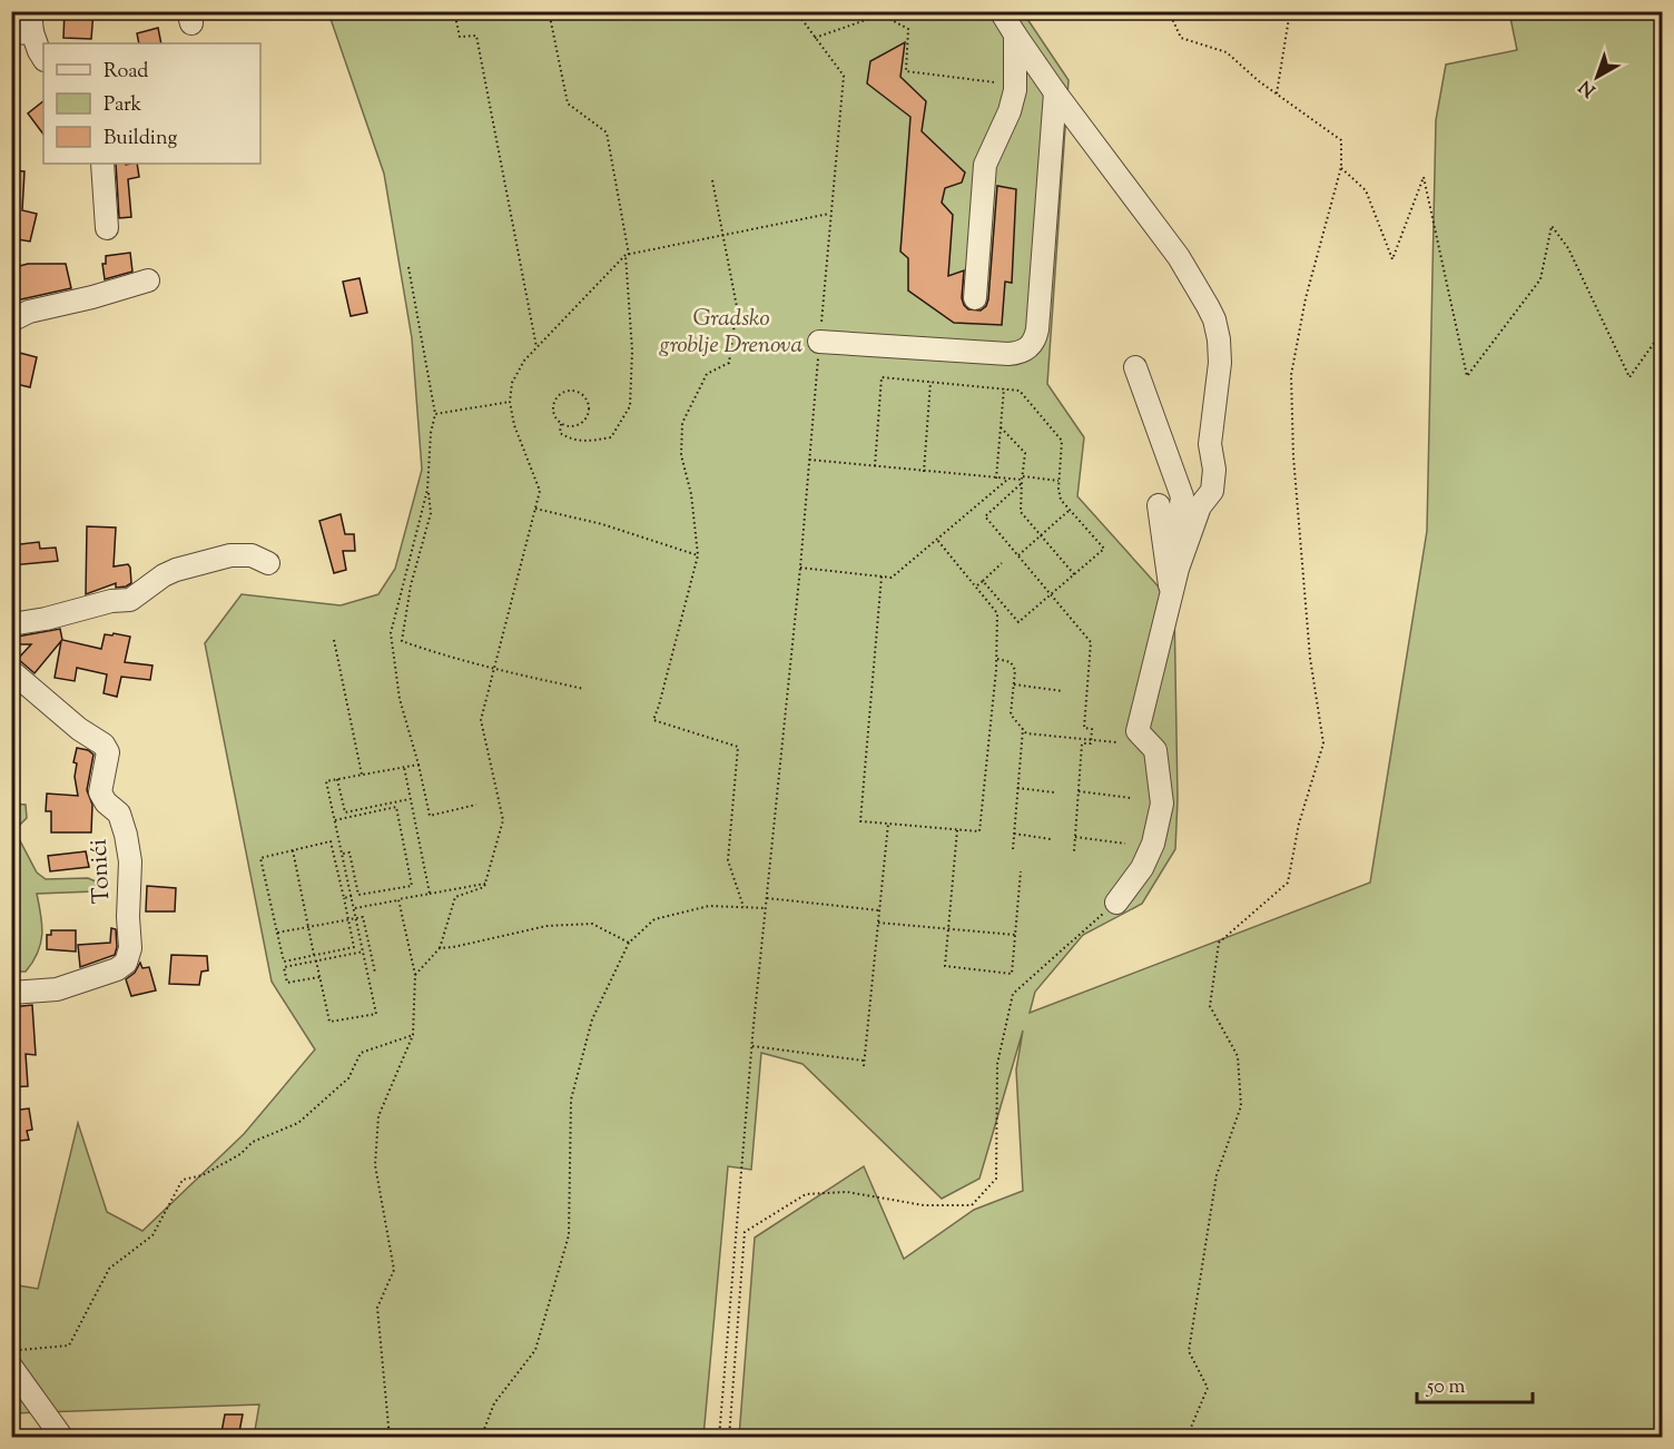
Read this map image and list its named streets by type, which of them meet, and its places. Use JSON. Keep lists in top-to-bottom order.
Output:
{
  "streets": {
    "street": ["Tonići"]
  },
  "parks": ["Gradsko groblje Drenova"],
  "legend": ["Road", "Park", "Building"],
  "scale_bar": "50 m",
  "north": "bottom left"
}
